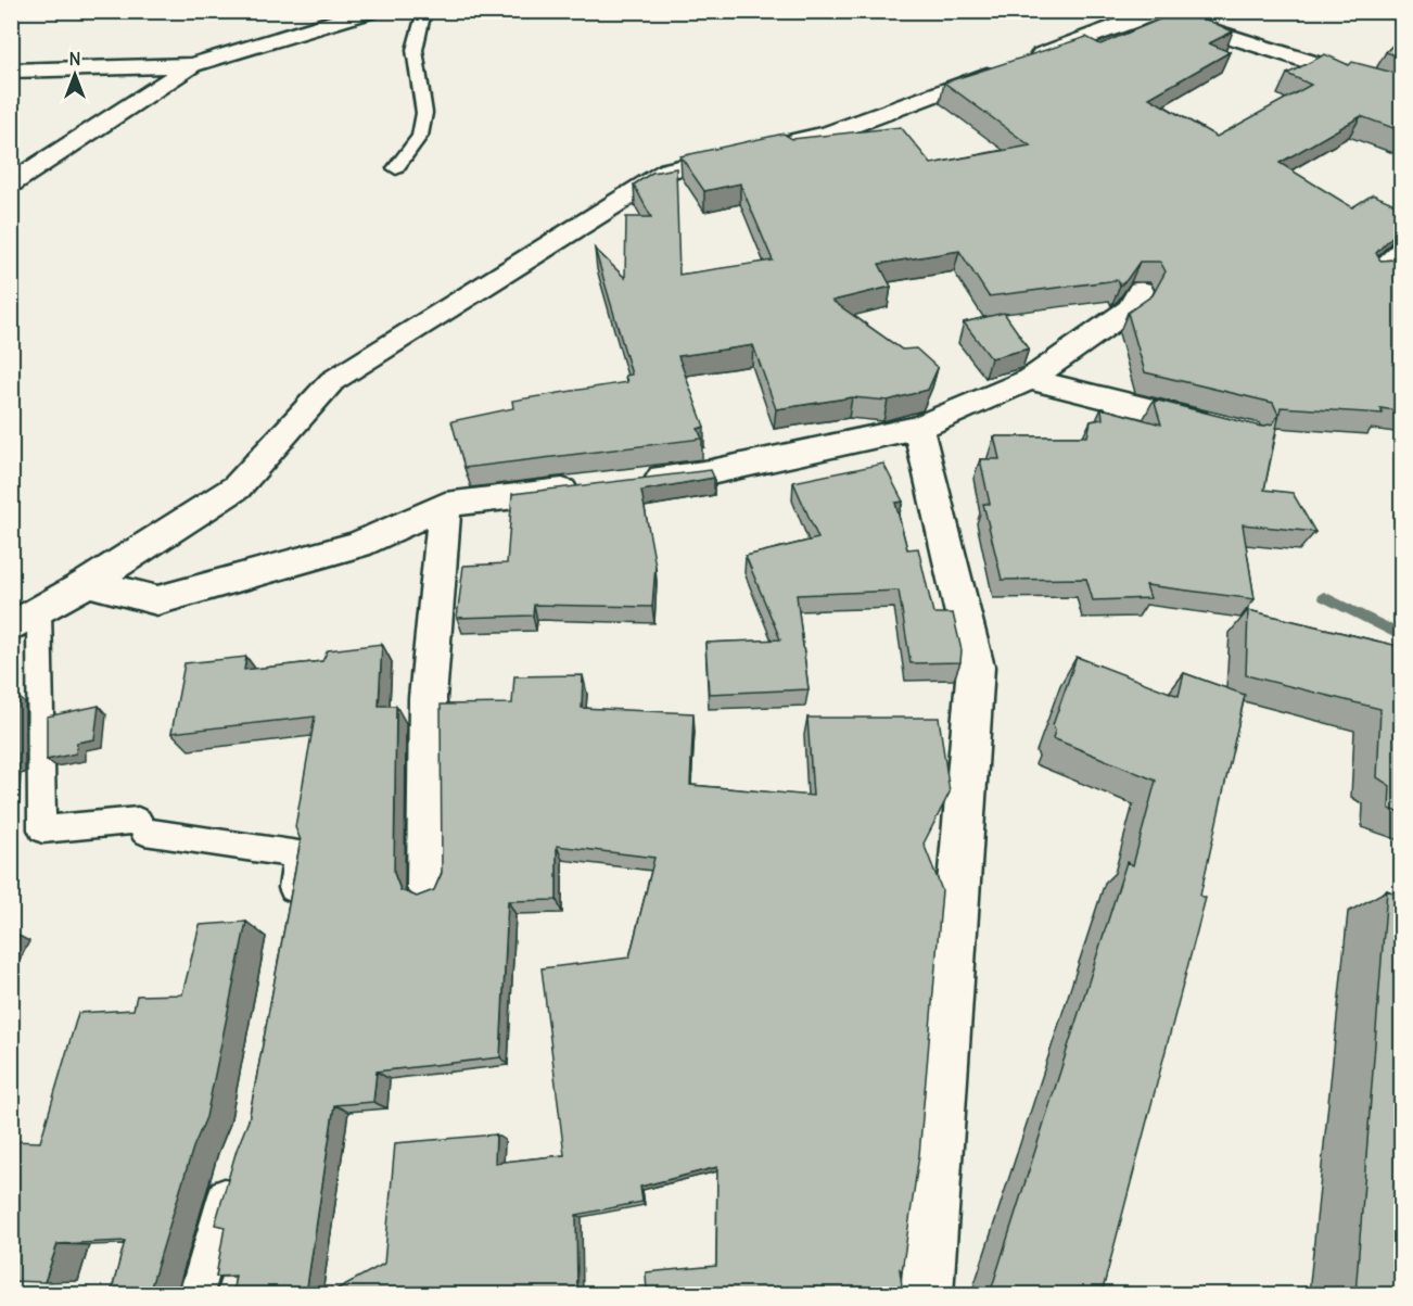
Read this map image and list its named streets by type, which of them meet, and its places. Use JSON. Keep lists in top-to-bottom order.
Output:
{
  "north": "top"
}
